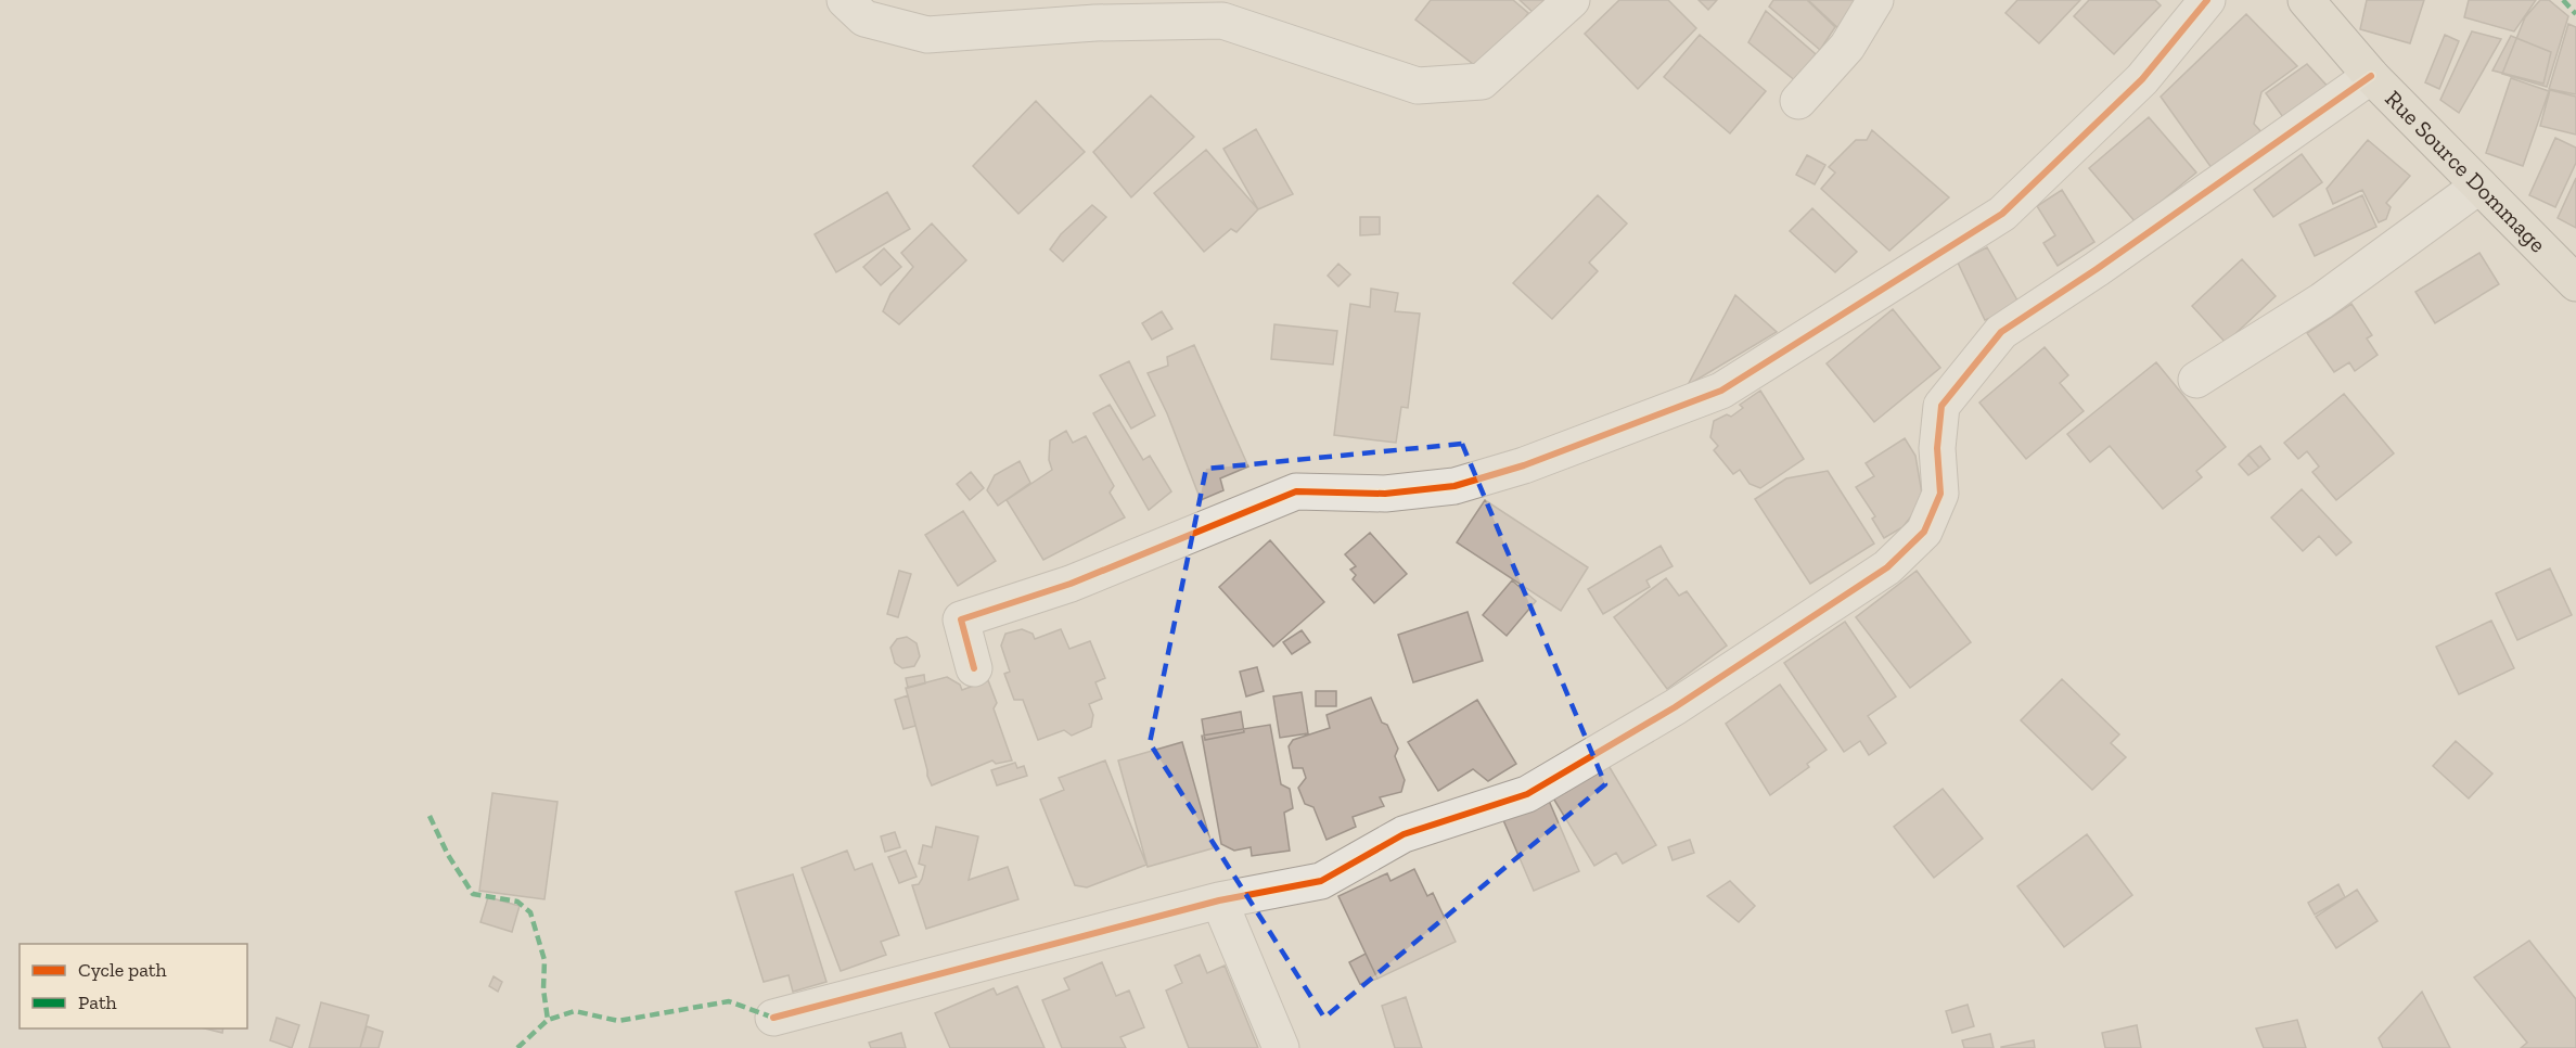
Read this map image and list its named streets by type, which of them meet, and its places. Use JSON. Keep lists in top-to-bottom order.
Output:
{
  "streets": {
    "main road": ["Rue Source Dommage"]
  },
  "legend": ["Cycle path", "Path"]
}
